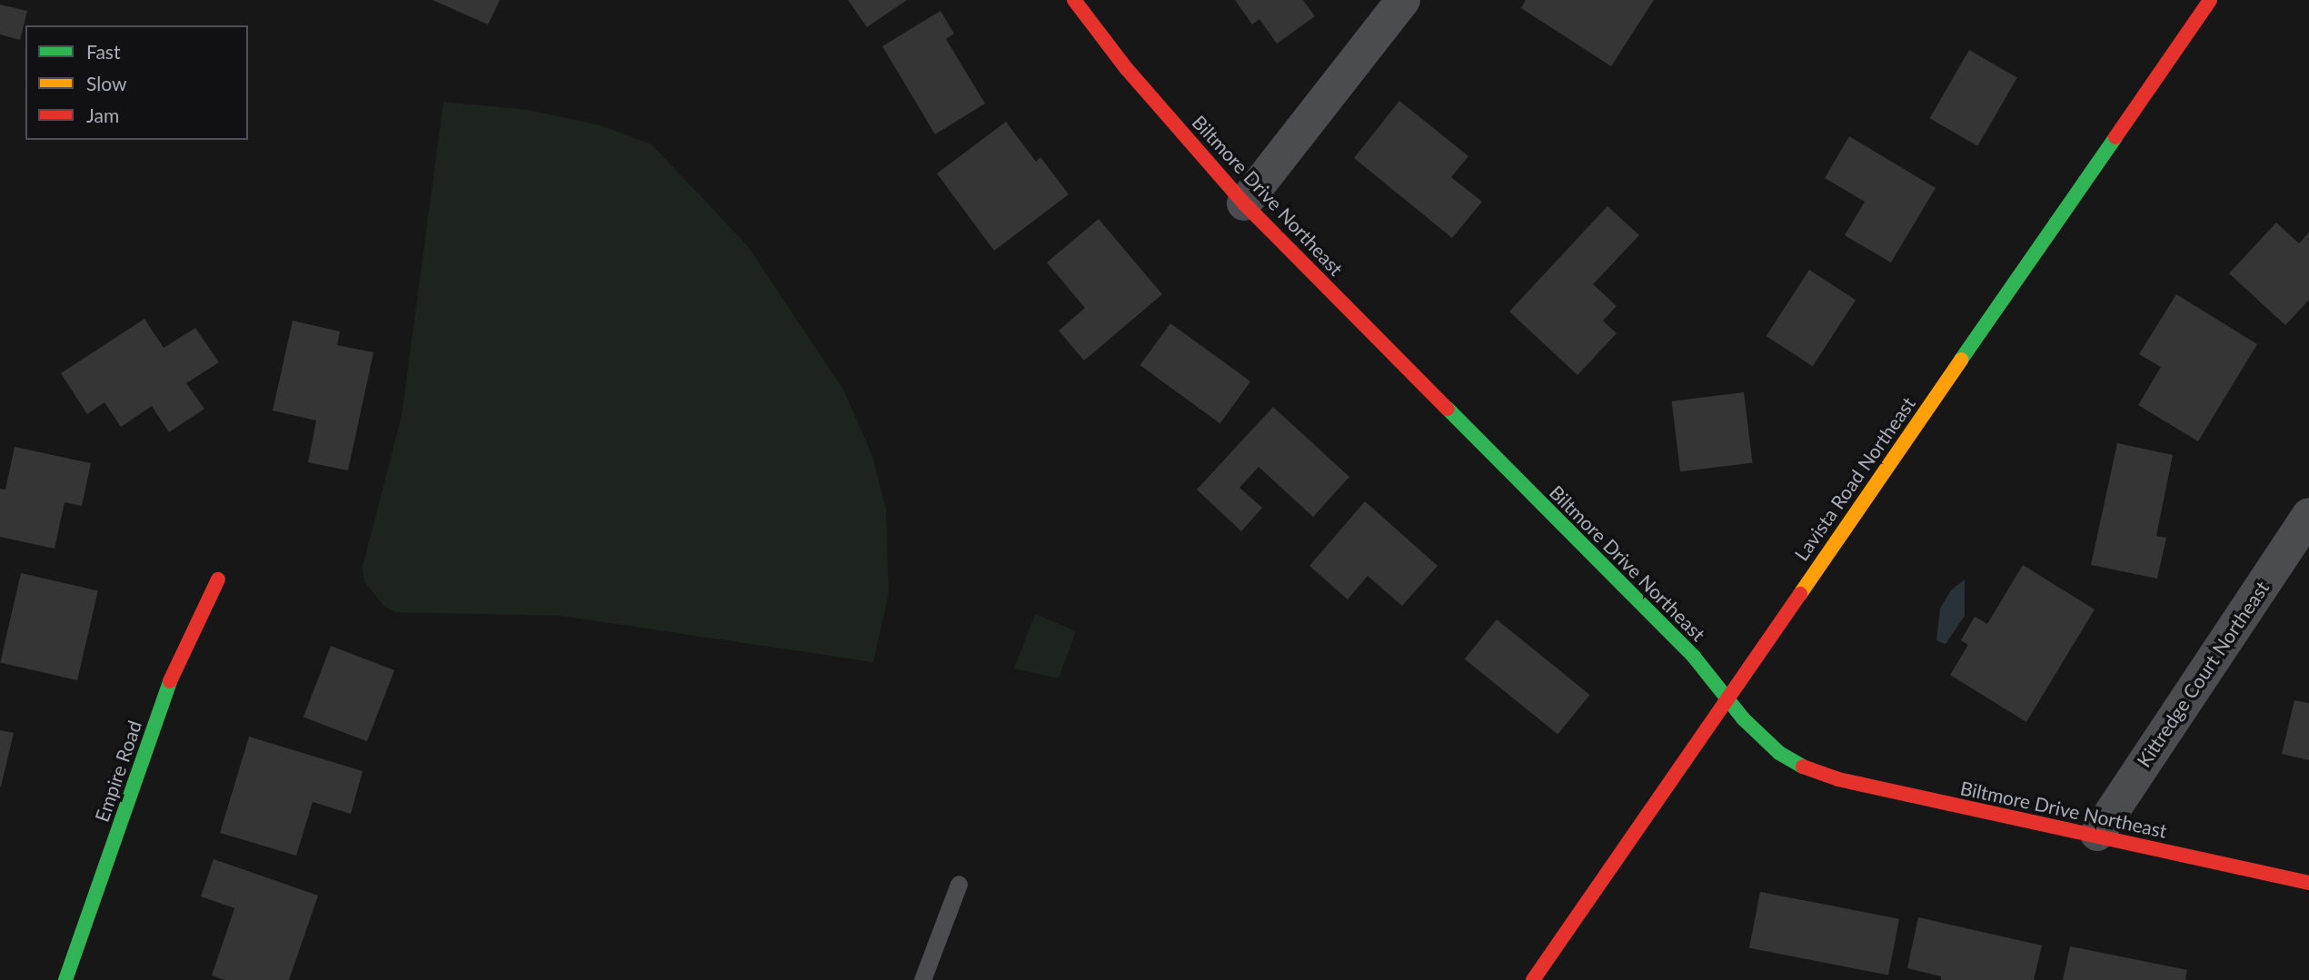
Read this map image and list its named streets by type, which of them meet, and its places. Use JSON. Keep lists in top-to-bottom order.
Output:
{
  "streets": {
    "street": [
      "Biltmore Drive Northeast",
      "Lavista Road Northeast",
      "Kittredge Court Northeast",
      "Empire Road"
    ]
  },
  "crossings": [
    ["Biltmore Drive Northeast", "Lavista Road Northeast"],
    ["Biltmore Drive Northeast", "Kittredge Court Northeast"]
  ],
  "legend": ["Fast", "Slow", "Jam"]
}
